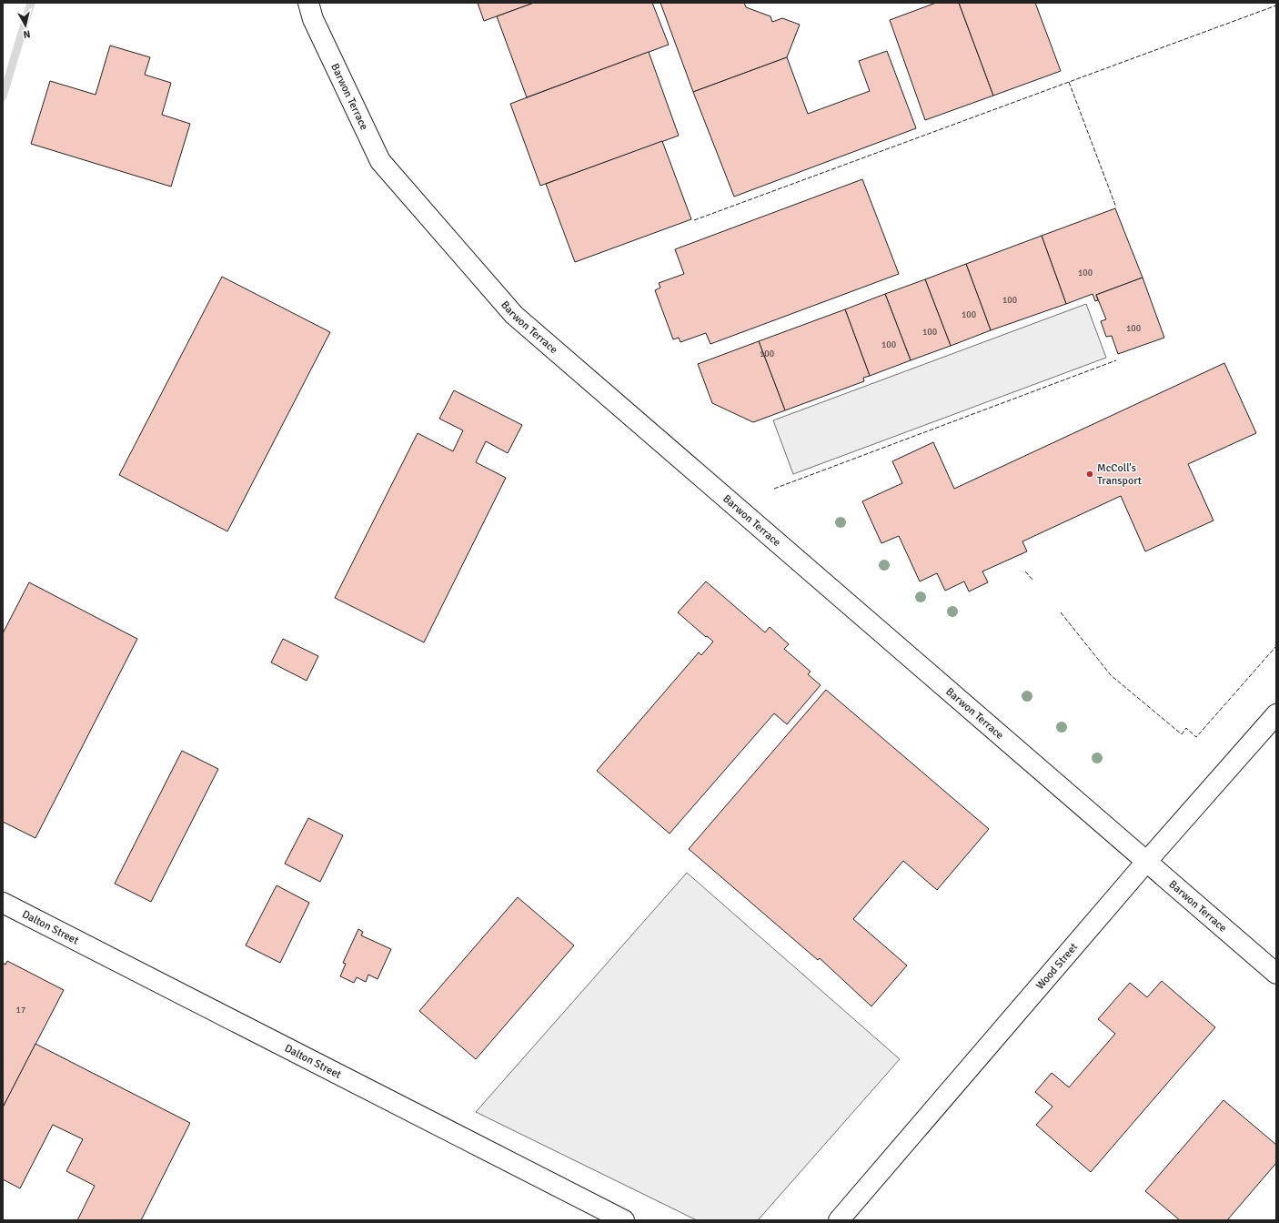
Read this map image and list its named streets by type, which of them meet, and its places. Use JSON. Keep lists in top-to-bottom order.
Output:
{
  "streets": {
    "street": ["Barwon Terrace", "Dalton Street", "Wood Street"]
  },
  "crossings": [
    ["Barwon Terrace", "Wood Street"]
  ],
  "places": ["McColl's Transport"],
  "house_numbers": [
    "100",
    "100",
    "100",
    "100",
    "100",
    "100",
    "100",
    "17"
  ],
  "north": "bottom"
}
